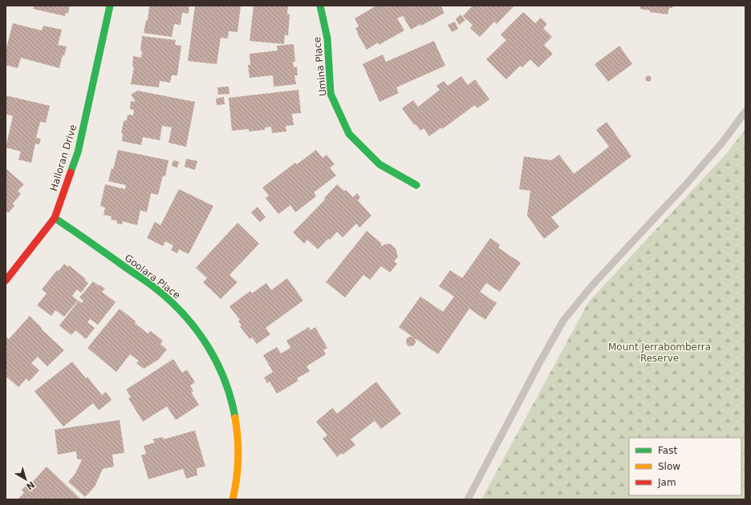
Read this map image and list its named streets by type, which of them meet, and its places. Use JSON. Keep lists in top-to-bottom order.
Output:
{
  "streets": {
    "street": ["Umina Place", "Halloran Drive", "Goolara Place"]
  },
  "crossings": [
    ["Halloran Drive", "Goolara Place"]
  ],
  "parks": ["Mount Jerrabomberra Reserve"],
  "legend": ["Fast", "Slow", "Jam"],
  "north": "bottom right"
}
